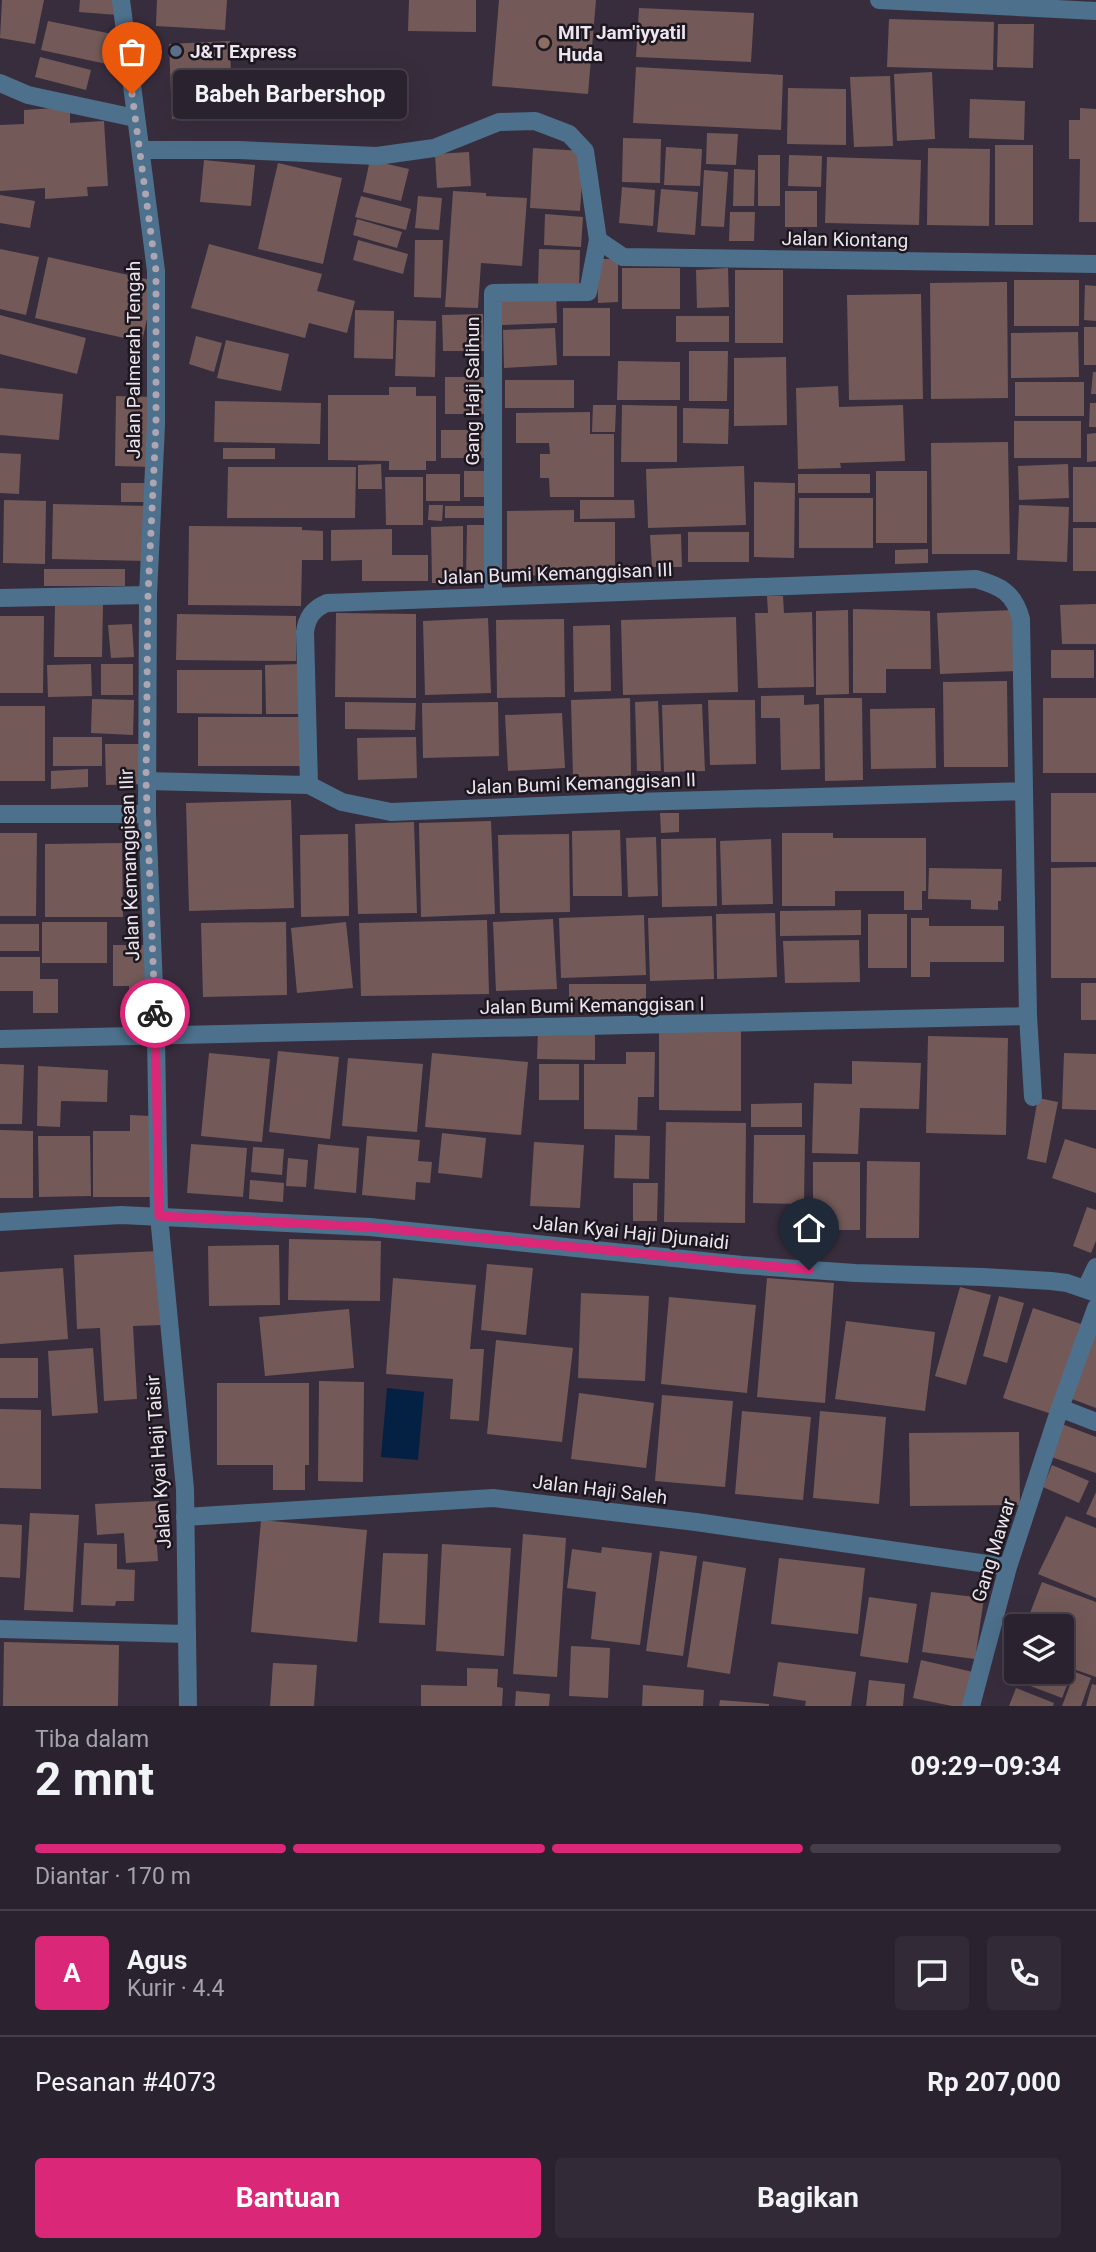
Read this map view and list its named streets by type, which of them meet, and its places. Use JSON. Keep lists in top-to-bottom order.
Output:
{
  "streets": {
    "street": [
      "Jalan Kiontang",
      "Jalan Palmerah Tengah",
      "Gang Haji Salihun",
      "Jalan Bumi Kemanggisan III",
      "Jalan Bumi Kemanggisan II",
      "Jalan Kemanggisan Ilir",
      "Jalan Bumi Kemanggisan I",
      "Jalan Kyai Haji Djunaidi",
      "Jalan Kyai Haji Taisir",
      "Jalan Haji Saleh",
      "Gang Mawar"
    ]
  },
  "crossings": [
    ["Jalan Kiontang", "Gang Haji Salihun"],
    ["Jalan Palmerah Tengah", "Jalan Kemanggisan Ilir"],
    ["Gang Haji Salihun", "Jalan Bumi Kemanggisan III"],
    ["Jalan Bumi Kemanggisan III", "Jalan Bumi Kemanggisan II"],
    ["Jalan Bumi Kemanggisan II", "Jalan Kemanggisan Ilir"],
    ["Jalan Kemanggisan Ilir", "Jalan Bumi Kemanggisan I"],
    ["Jalan Kemanggisan Ilir", "Jalan Kyai Haji Djunaidi"],
    ["Jalan Kemanggisan Ilir", "Jalan Kyai Haji Taisir"],
    ["Jalan Kyai Haji Djunaidi", "Jalan Kyai Haji Taisir"],
    ["Jalan Kyai Haji Taisir", "Jalan Haji Saleh"],
    ["Jalan Haji Saleh", "Gang Mawar"]
  ],
  "places": ["MIT Jam'iyyatil Huda", "J&T Express", "Babeh Barbershop"],
  "page": {
    "bubble": "Babeh Barbershop",
    "heading": ["2 mnt", "Tiba dalam", "09:29–09:34"],
    "panel": [
      "Agus",
      "Kurir · 4.4",
      "Pesanan #4073",
      "Rp 207,000"
    ],
    "bar": "Diantar · 170 m",
    "round": "A",
    "buttons": ["Bantuan", "Bagikan"]
  }
}
